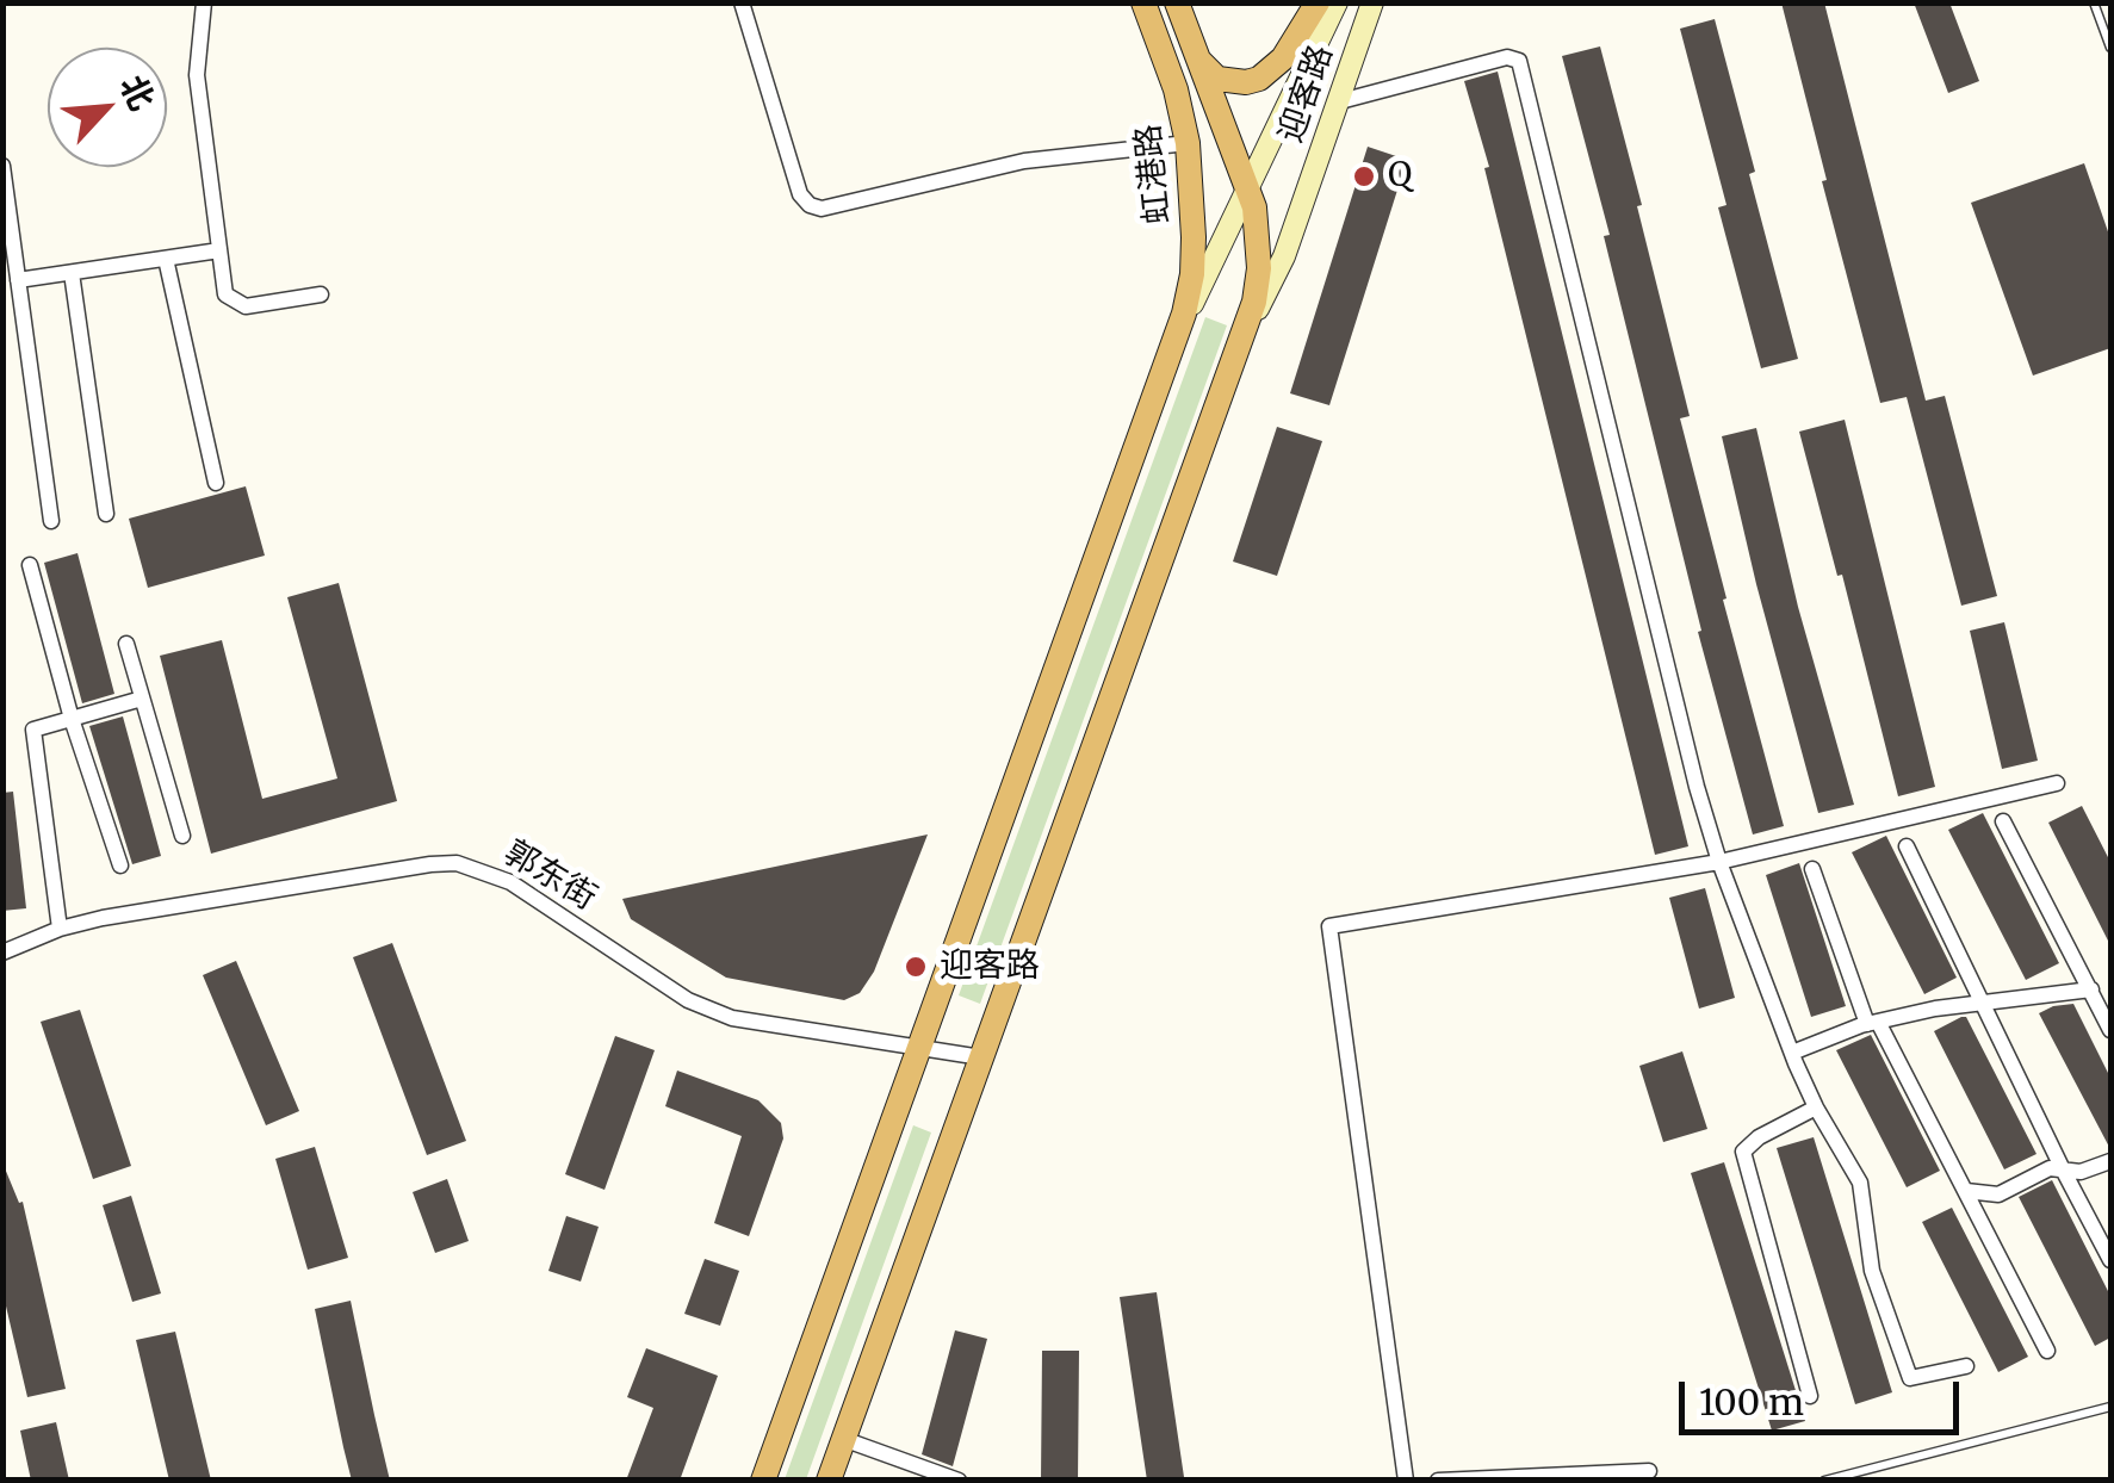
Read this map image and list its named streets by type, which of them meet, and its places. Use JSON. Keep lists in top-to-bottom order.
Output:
{
  "streets": {
    "highway": ["迎客路", "虹港路"],
    "street": ["郭东街"]
  },
  "crossings": [
    ["迎客路", "虹港路"],
    ["迎客路", "郭东街"]
  ],
  "places": ["Q", "迎客路"],
  "scale_bar": "100 m",
  "north": "top right"
}
